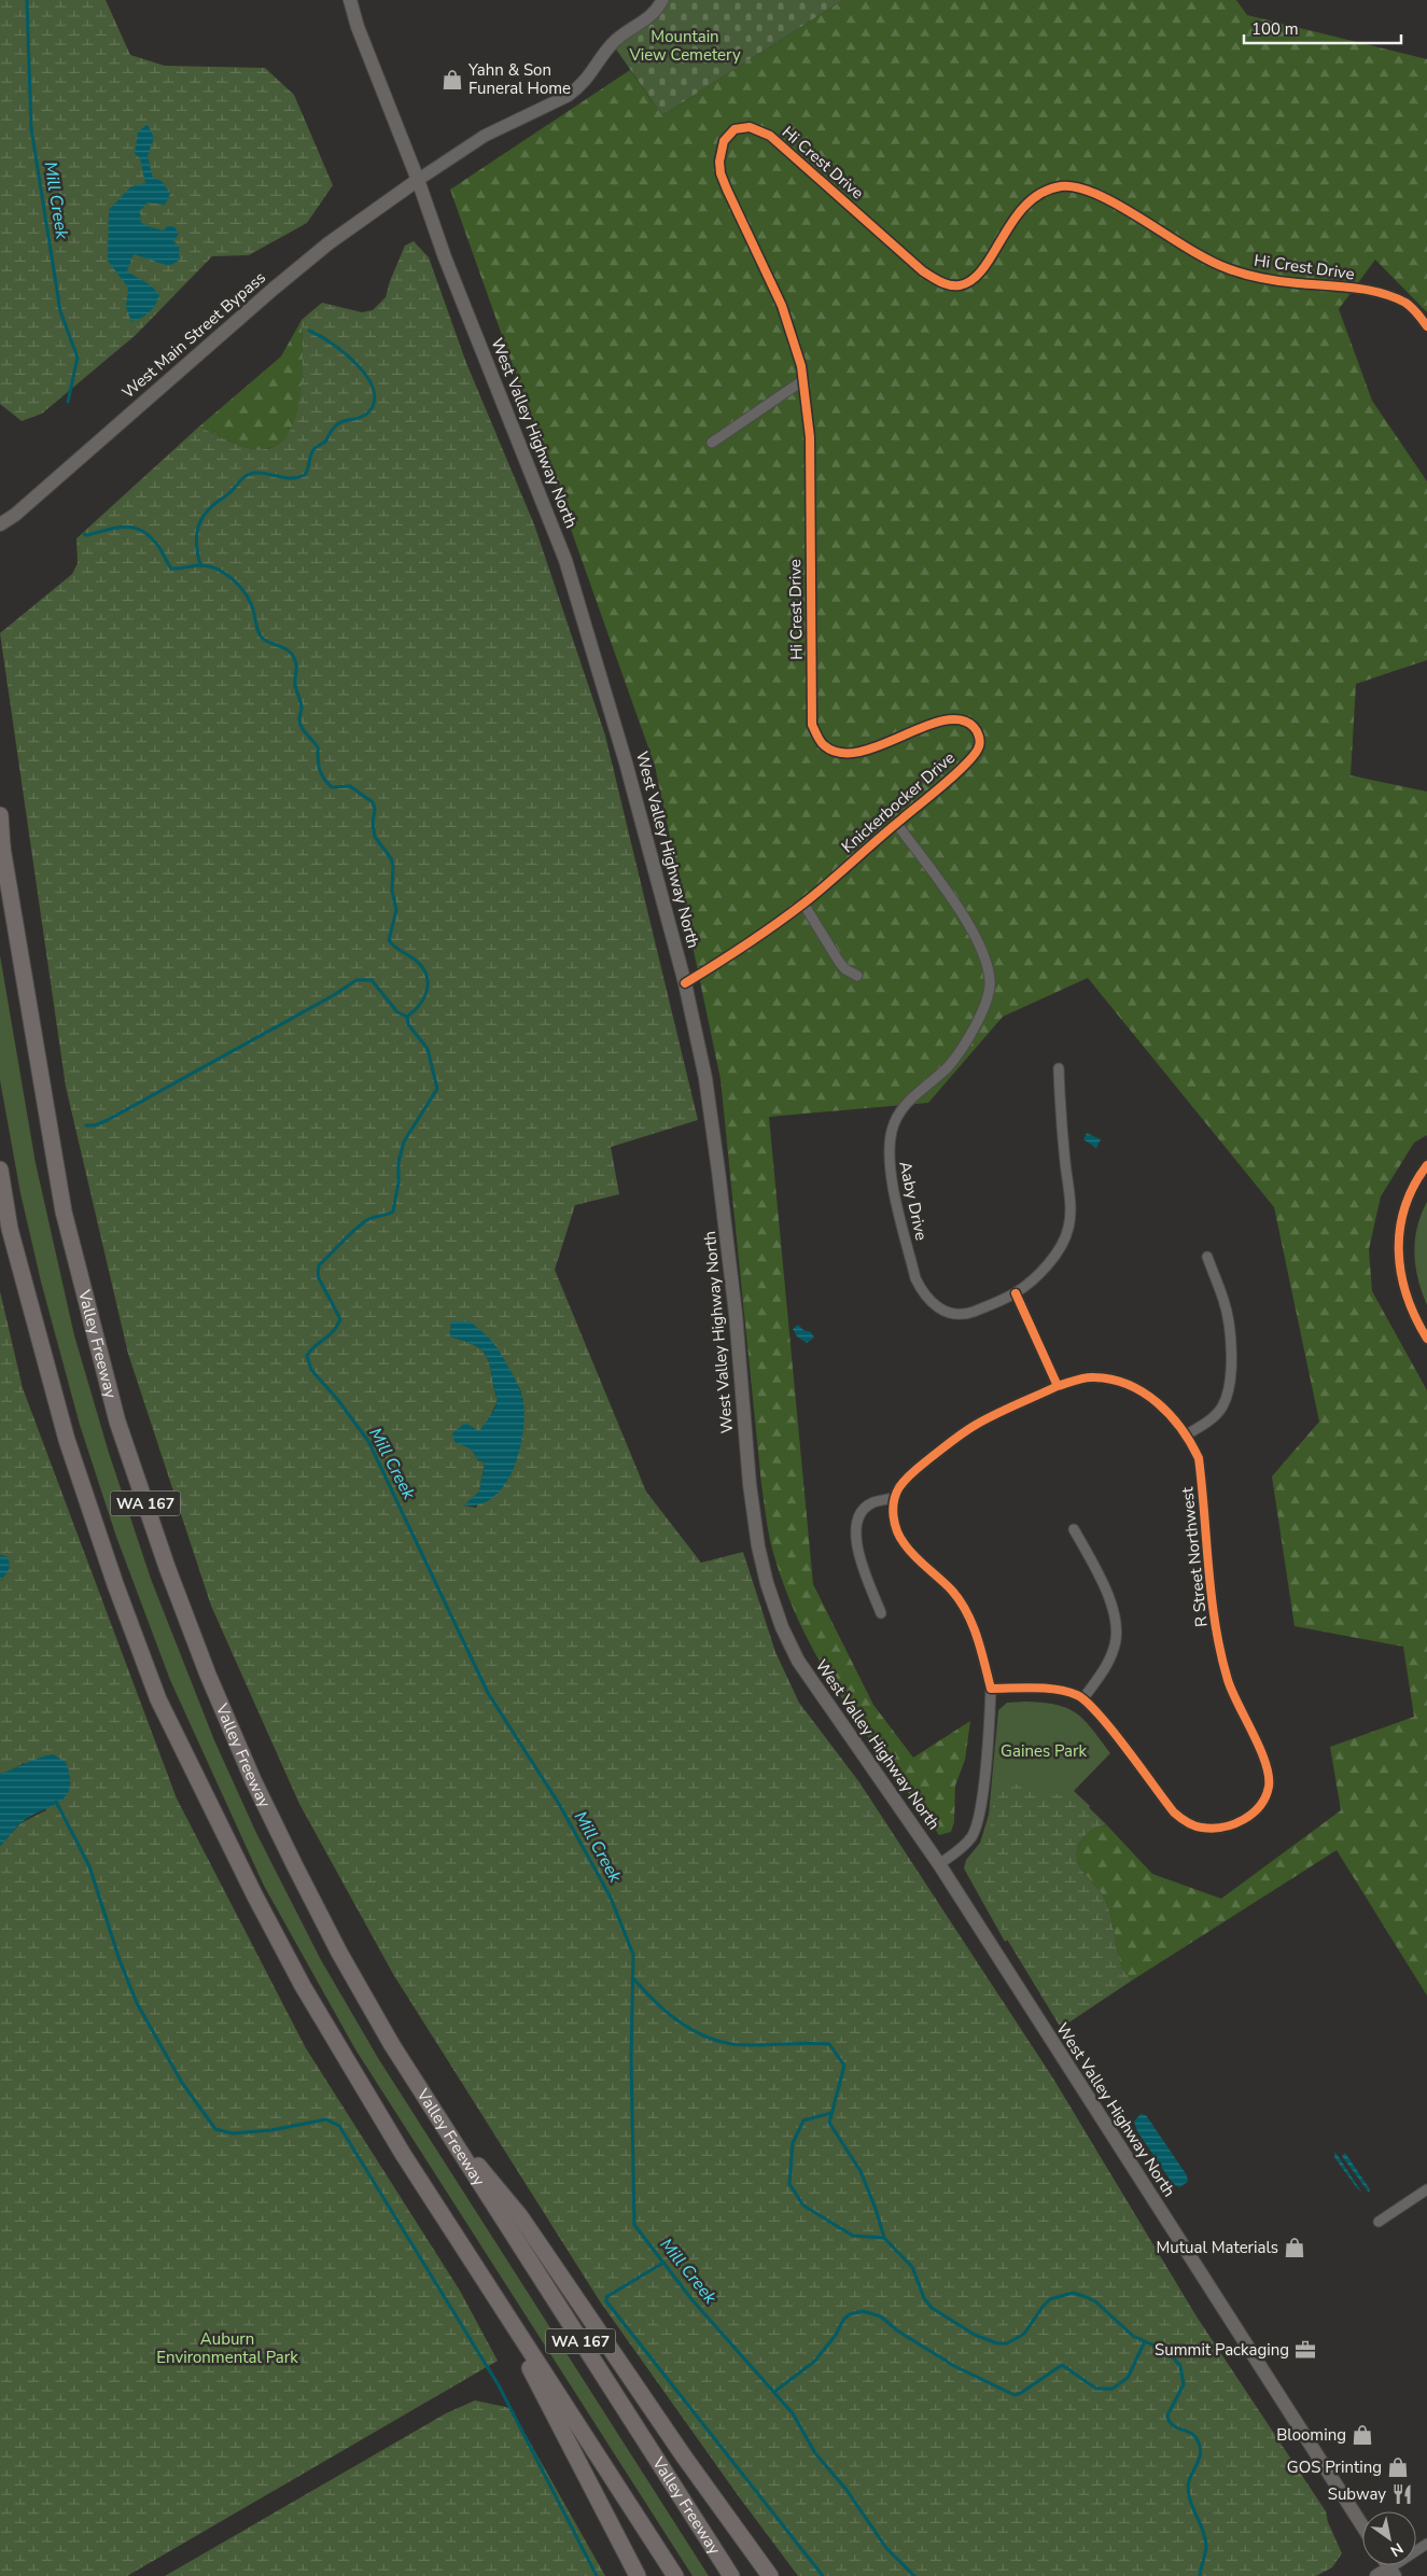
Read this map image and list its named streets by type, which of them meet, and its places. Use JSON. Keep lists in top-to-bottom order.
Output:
{
  "streets": {
    "highway": ["Valley Freeway", "WA 167"],
    "main road": ["West Main Street Bypass", "West Valley Highway North"],
    "street": [
      "Hi Crest Drive",
      "Knickerbocker Drive",
      "Aaby Drive",
      "R Street Northwest"
    ]
  },
  "crossings": [
    ["Hi Crest Drive", "Knickerbocker Drive"],
    ["West Main Street Bypass", "West Valley Highway North"],
    ["West Valley Highway North", "Knickerbocker Drive"],
    ["Knickerbocker Drive", "Aaby Drive"]
  ],
  "water": ["Mill Creek"],
  "parks": ["Mountain View Cemetery", "Gaines Park", "Auburn Environmental Park"],
  "places": {
    "shop": [
      "Yahn & Son Funeral Home",
      "Mutual Materials",
      "Blooming",
      "GOS Printing"
    ],
    "office": ["Summit Packaging"],
    "restaurant": ["Subway"]
  },
  "scale_bar": "100 m",
  "north": "bottom right"
}
